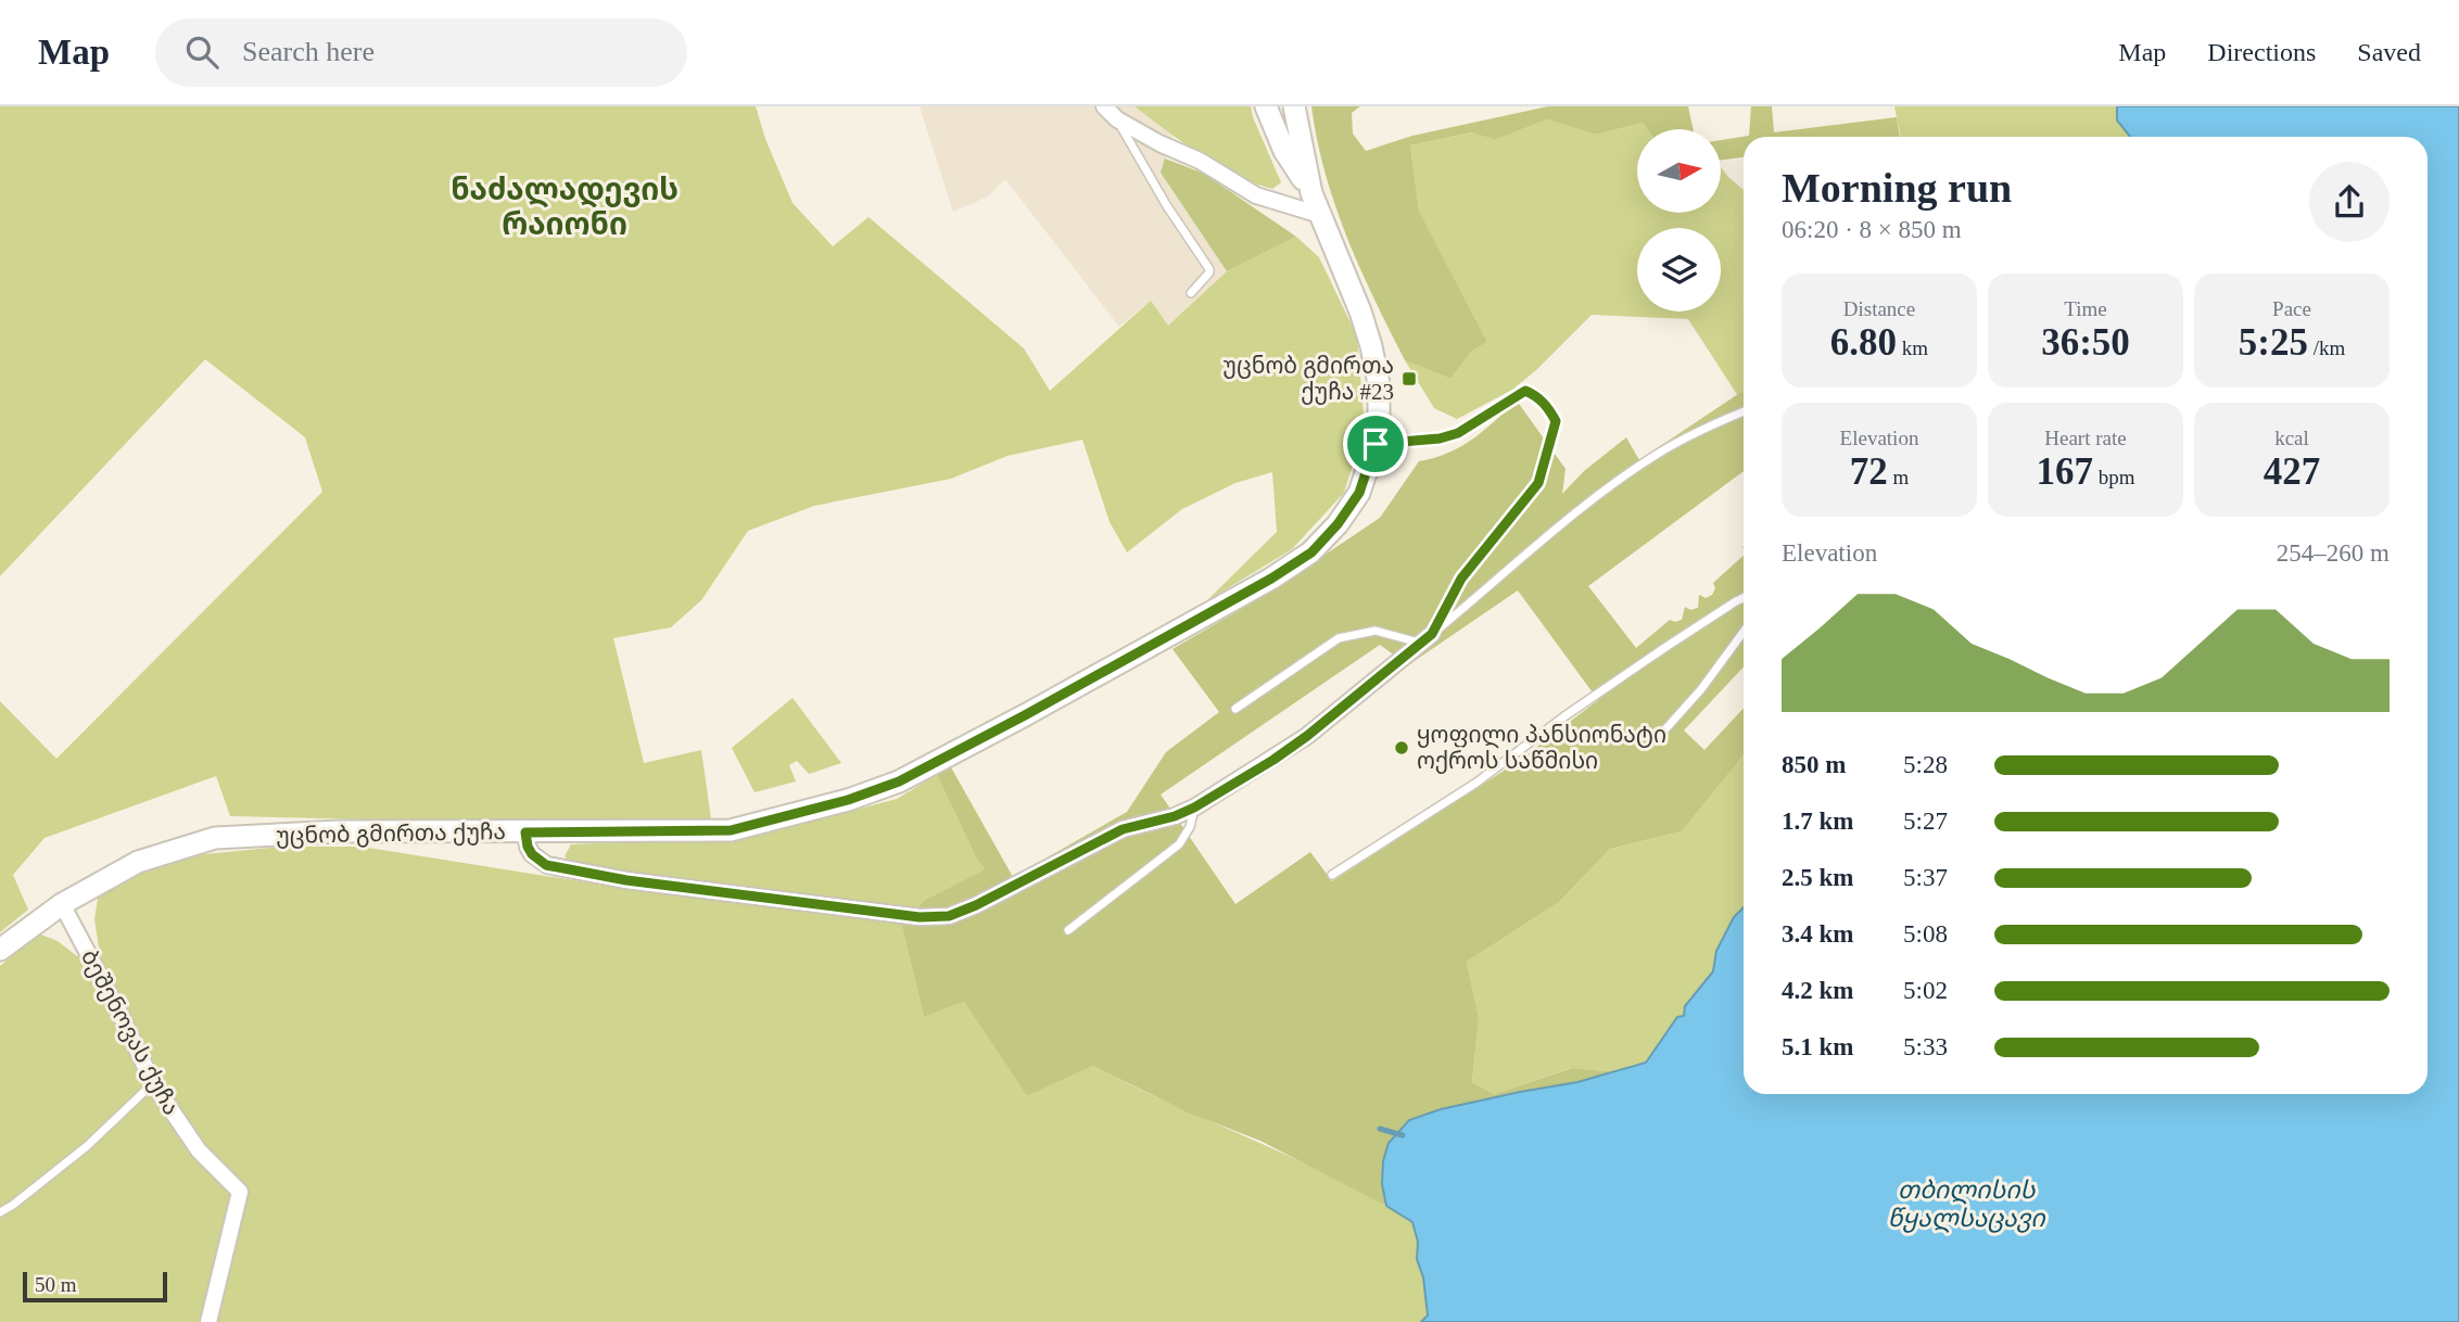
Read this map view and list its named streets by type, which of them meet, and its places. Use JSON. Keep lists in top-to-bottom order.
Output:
{
  "streets": {
    "main road": ["უცნობ გმირთა ქუჩა"],
    "street": ["ბეშენოვას ქუჩა"]
  },
  "crossings": [
    ["უცნობ გმირთა ქუჩა", "ბეშენოვას ქუჩა"]
  ],
  "districts": ["ნაძალადევის რაიონი"],
  "water": ["თბილისის წყალსაცავი"],
  "places": {
    "transit": ["უცნობ გმირთა ქუჩა #23"],
    "other": ["ყოფილი პანსიონატი ოქროს საწმისი"]
  },
  "scale_bar": "50 m",
  "north": "right",
  "page": {
    "header": "Map",
    "search": "Search here",
    "nav": ["Map", "Directions", "Saved"],
    "heading": ["Morning run", "06:20 · 8 × 850 m"],
    "stats": [
      ["Distance", "6.80 km"],
      ["Time", "36:50"],
      ["Pace", "5:25 /km"],
      ["Elevation", "72 m"],
      ["Heart rate", "167 bpm"],
      ["kcal", "427"]
    ],
    "chart": ["Elevation", "254–260 m"],
    "list": [
      {
        "name": "850 m",
        "note": "5:28"
      },
      {
        "name": "1.7 km",
        "note": "5:27"
      },
      {
        "name": "2.5 km",
        "note": "5:37"
      },
      {
        "name": "3.4 km",
        "note": "5:08"
      },
      {
        "name": "4.2 km",
        "note": "5:02"
      },
      {
        "name": "5.1 km",
        "note": "5:33"
      }
    ],
    "scale": "50 m"
  }
}
